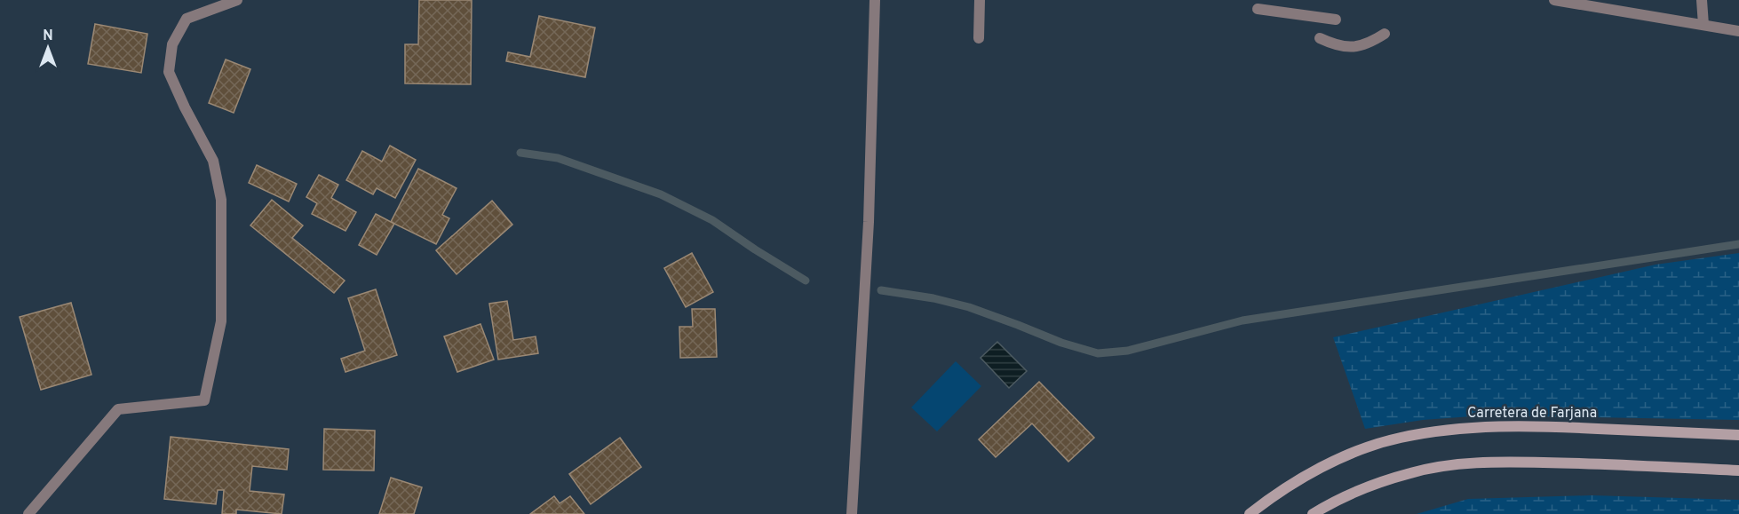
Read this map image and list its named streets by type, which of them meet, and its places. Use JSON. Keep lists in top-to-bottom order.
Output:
{
  "streets": {
    "main road": ["Carretera de Farjana"]
  },
  "north": "top"
}
